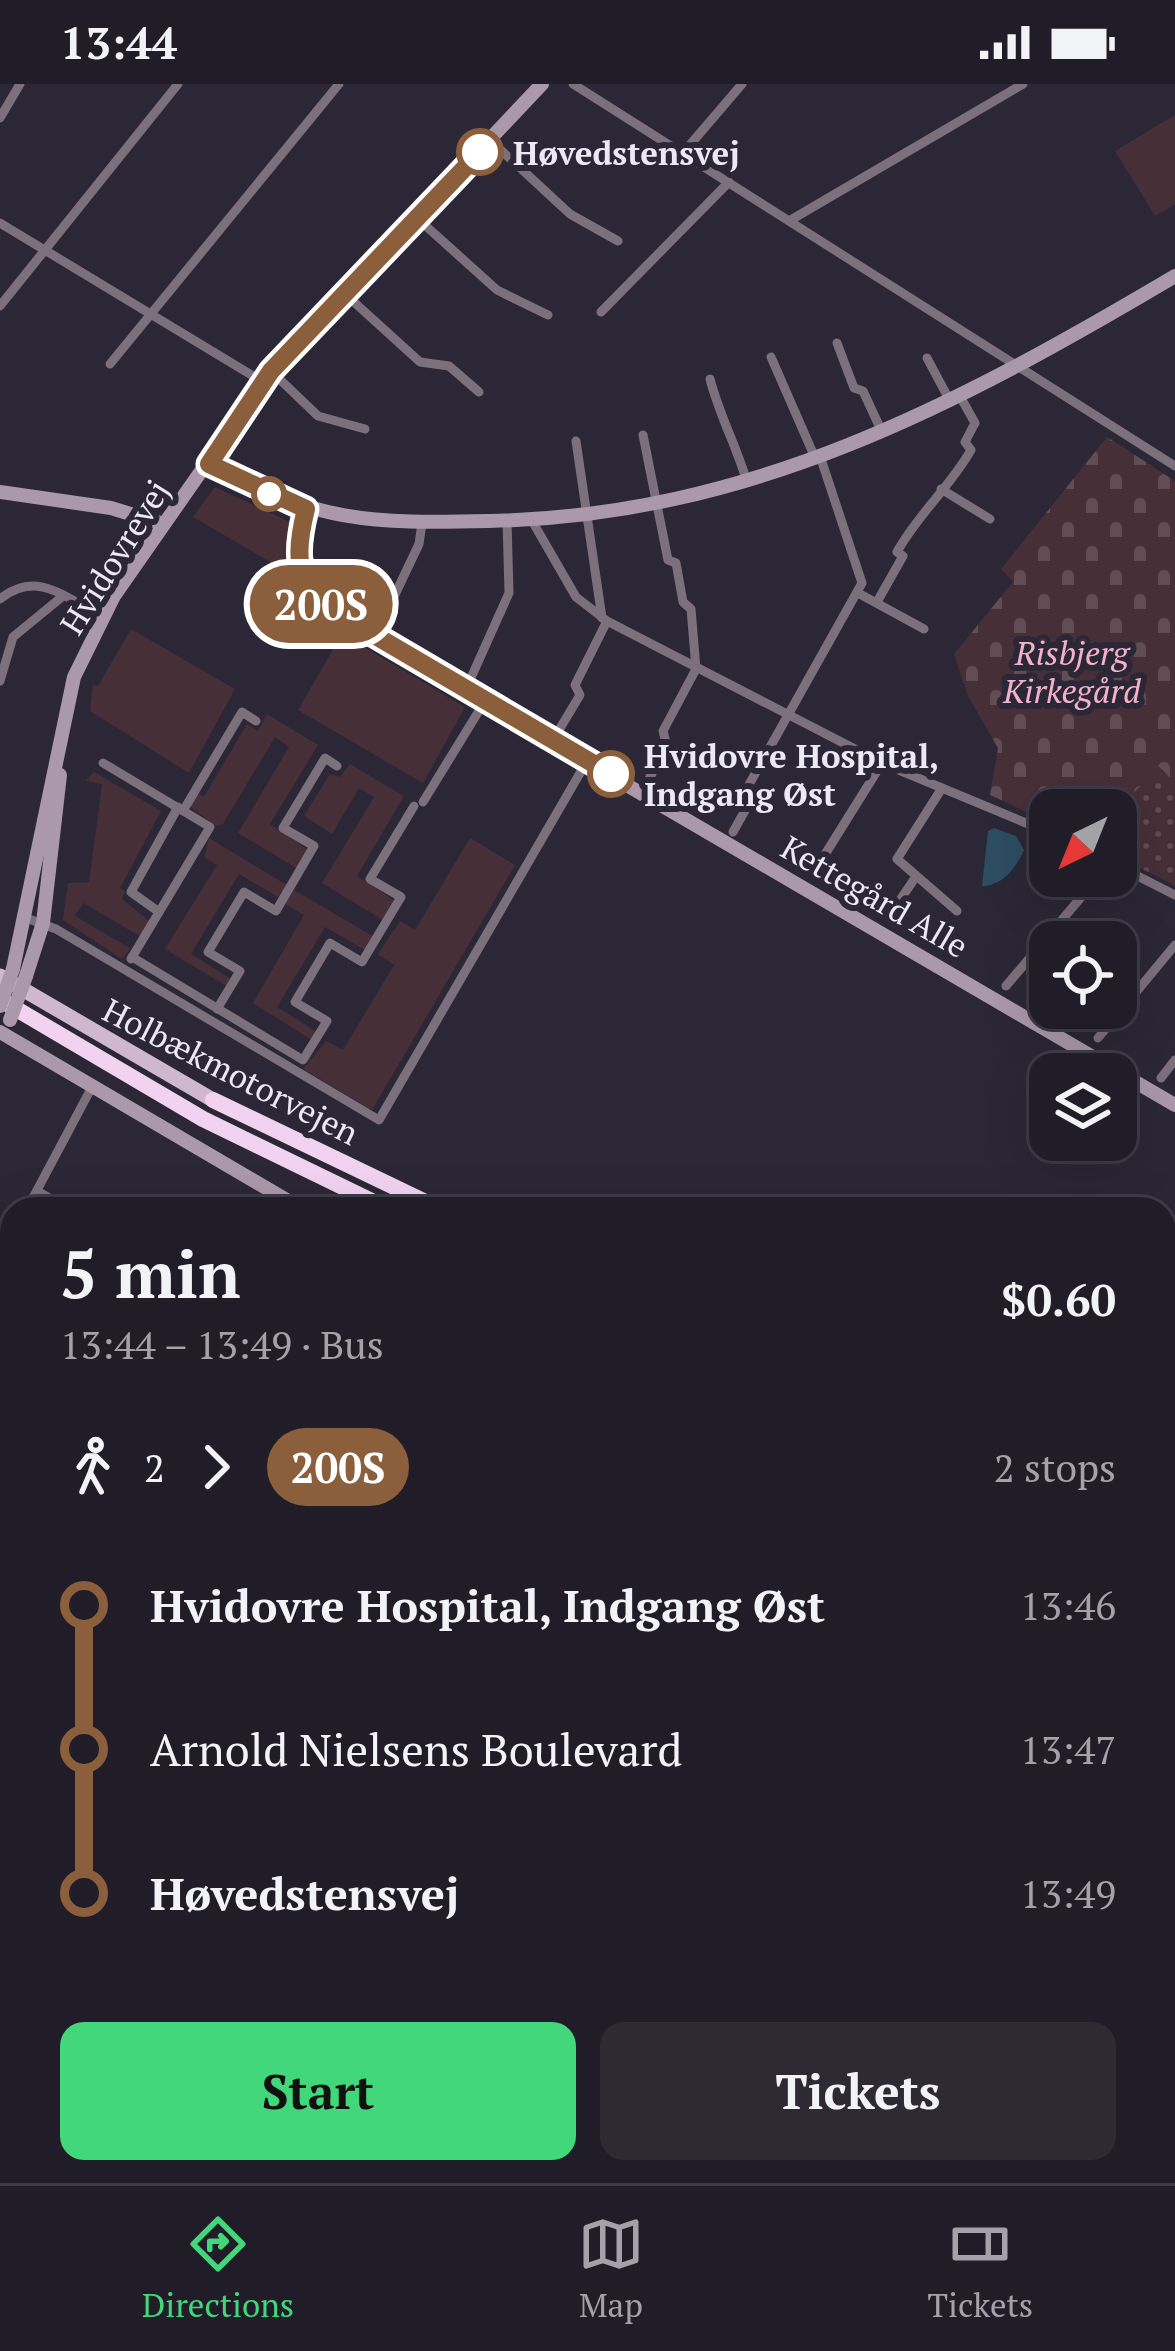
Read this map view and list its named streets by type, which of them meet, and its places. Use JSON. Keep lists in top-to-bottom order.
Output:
{
  "streets": {
    "highway": ["Holbækmotorvejen"],
    "street": ["Hvidovrevej", "Kettegård Alle"]
  },
  "crossings": [
    ["Hvidovrevej", "Holbækmotorvejen"]
  ],
  "parks": ["Risbjerg Kirkegård"],
  "places": ["Høvedstensvej", "Hvidovre Hospital, Indgang Øst"],
  "lines": ["bus line 200S"],
  "north": "bottom left",
  "page": {
    "status": "13:44",
    "on_map": "200S",
    "heading": ["5 min", "13:44 – 13:49 · Bus", "$0.60"],
    "legs": ["2", "200S", "2 stops"],
    "list": [
      {
        "name": "Hvidovre Hospital, Indgang Øst",
        "value": "13:46"
      },
      {
        "name": "Arnold Nielsens Boulevard",
        "value": "13:47"
      },
      {
        "name": "Høvedstensvej",
        "value": "13:49"
      }
    ],
    "buttons": ["Start", "Tickets"],
    "tabs": ["Directions", "Map", "Tickets"]
  }
}
